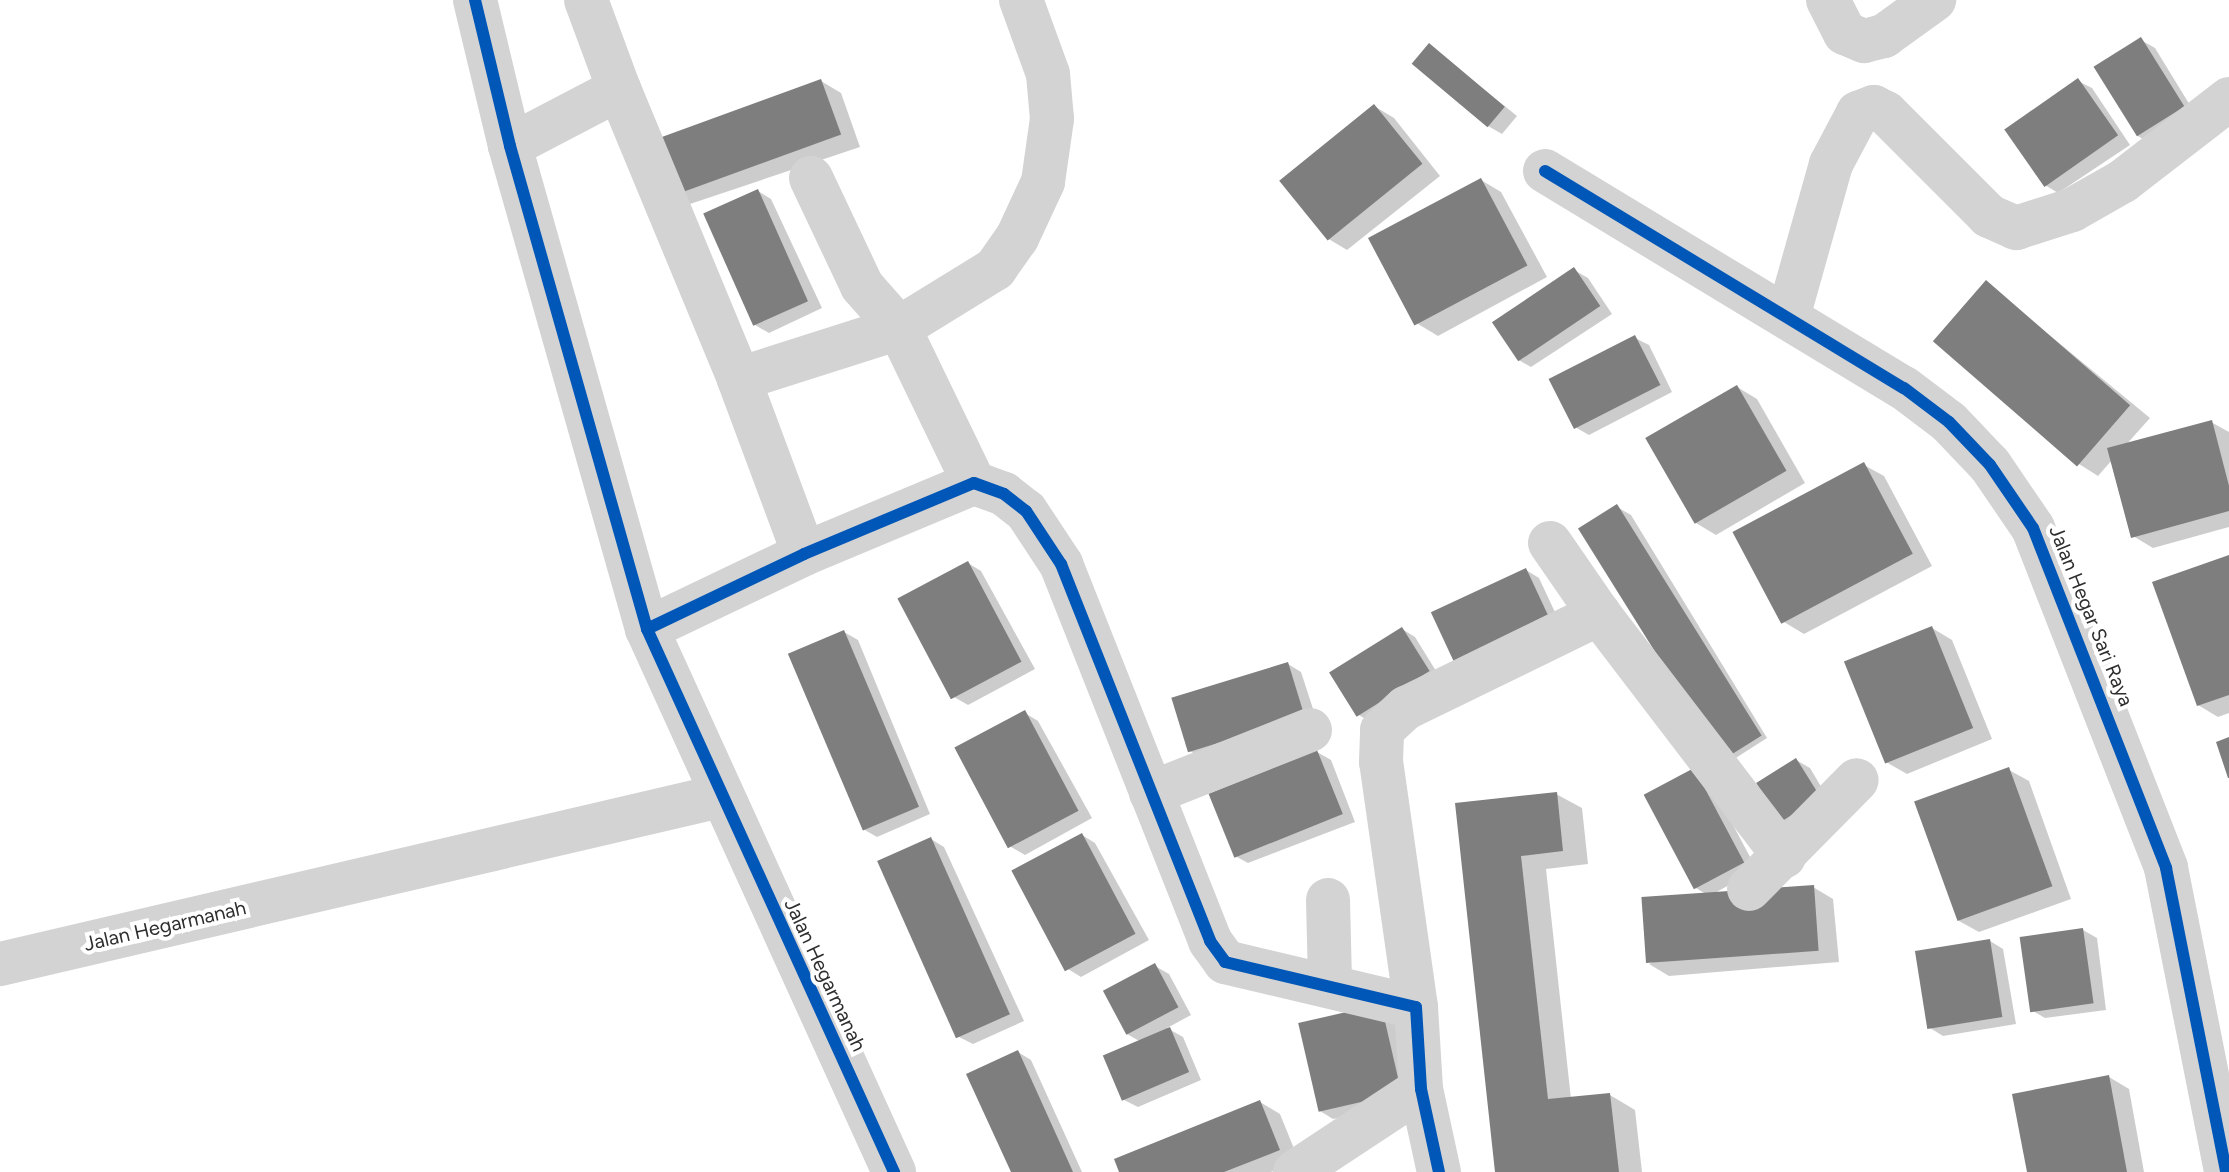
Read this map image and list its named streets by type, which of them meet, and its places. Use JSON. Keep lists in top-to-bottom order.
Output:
{
  "streets": {
    "street": ["Jalan Hegar Sari Raya", "Jalan Hegarmanah"]
  }
}
